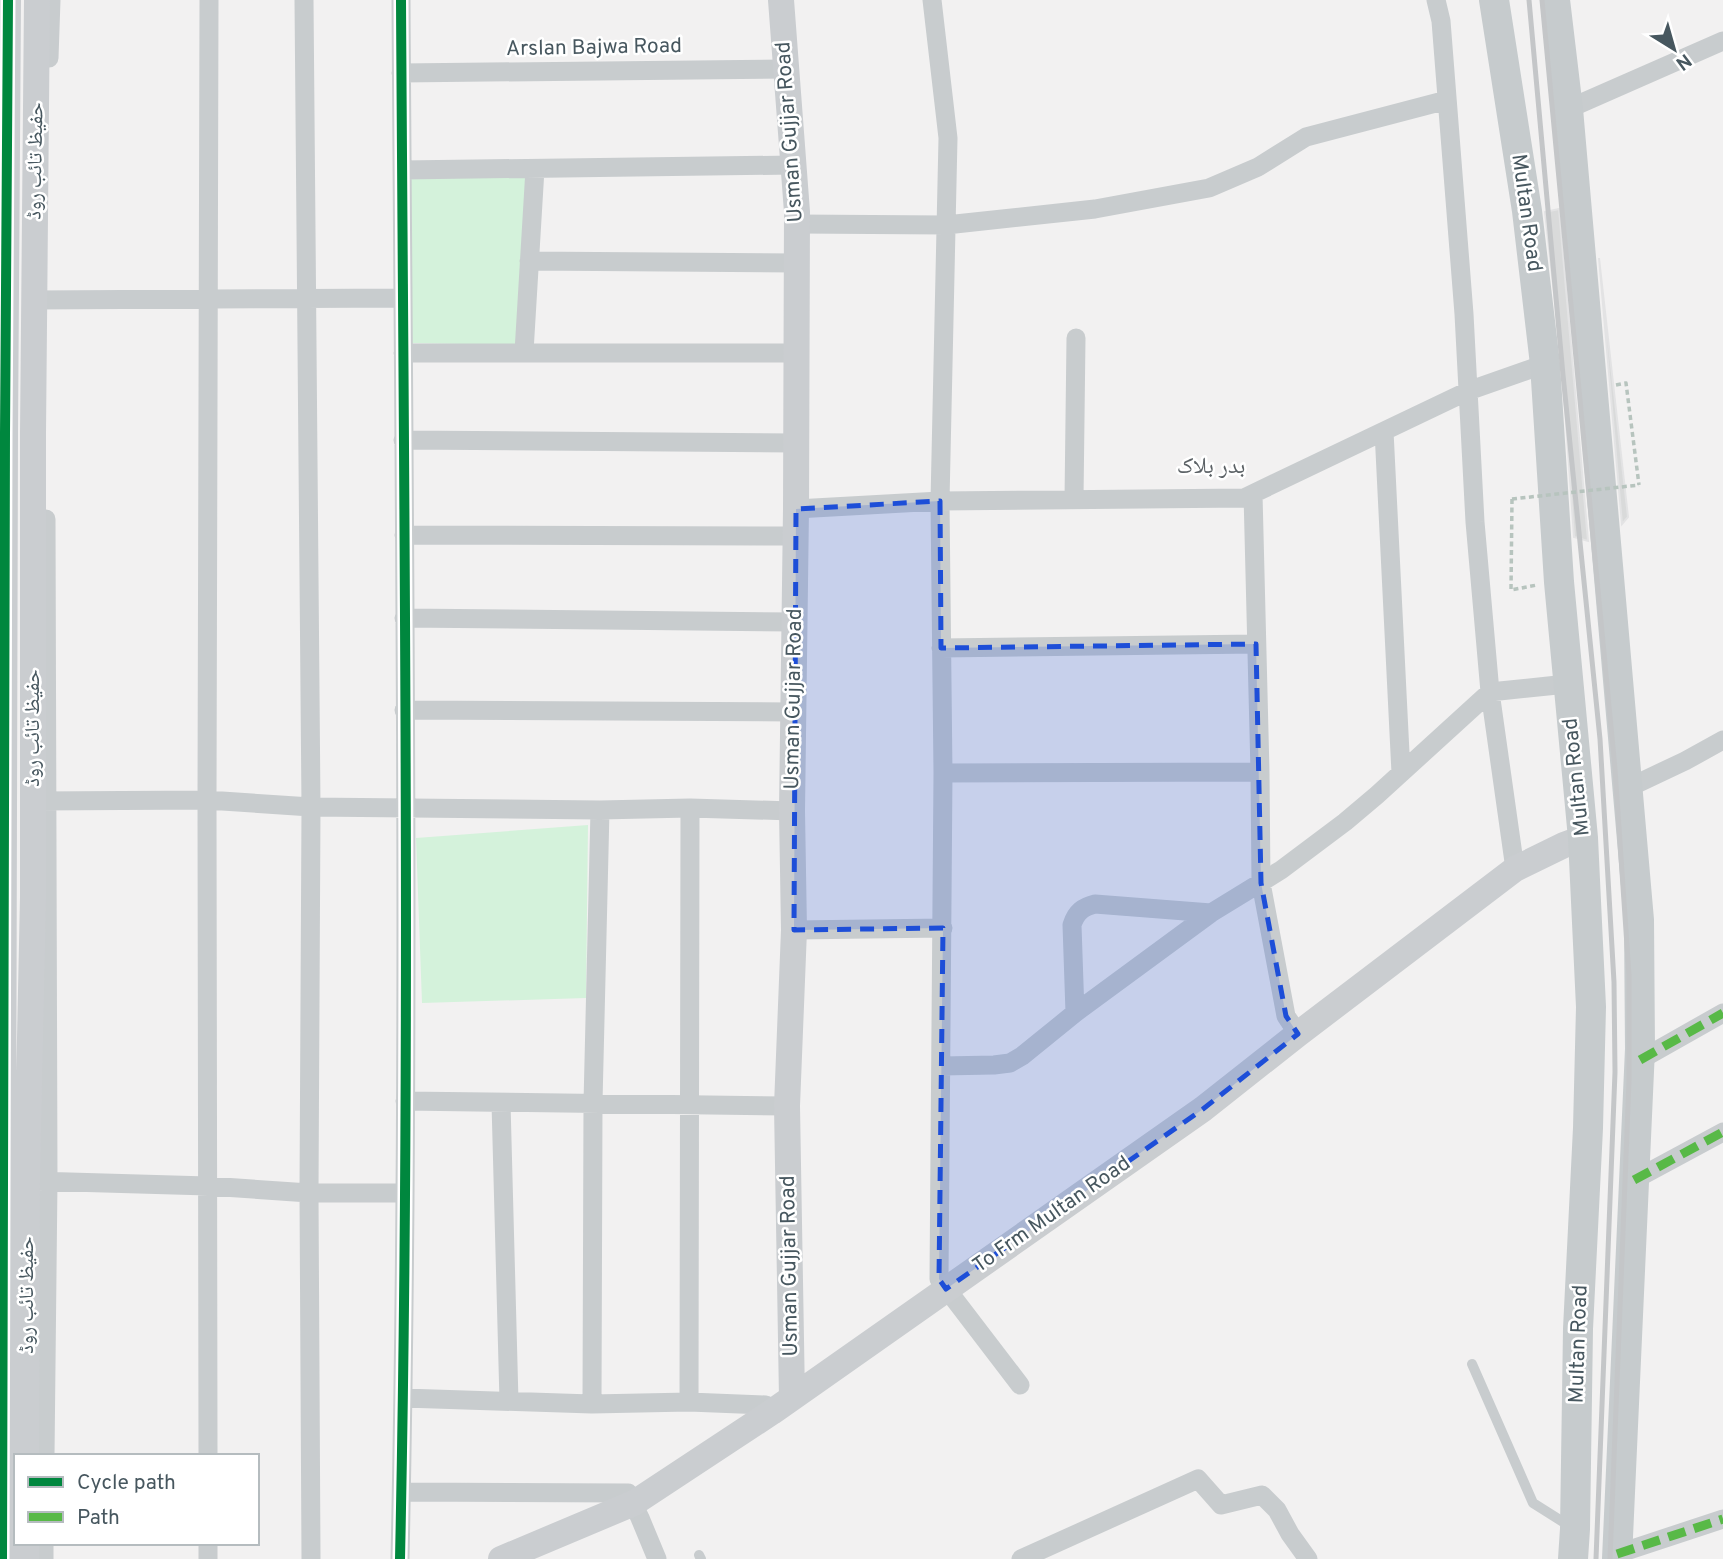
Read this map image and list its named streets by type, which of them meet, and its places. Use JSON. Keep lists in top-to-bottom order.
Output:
{
  "streets": {
    "main road": ["Multan Road"],
    "street": [
      "Arslan Bajwa Road",
      "Usman Gujjar Road",
      "حفیظ تائب روڈ",
      "To Frm Multan Road"
    ]
  },
  "crossings": [
    ["Arslan Bajwa Road", "Usman Gujjar Road"],
    ["Usman Gujjar Road", "To Frm Multan Road"],
    ["Multan Road", "To Frm Multan Road"]
  ],
  "districts": ["بدر بلاک"],
  "legend": ["Cycle path", "Path"],
  "north": "bottom right"
}
